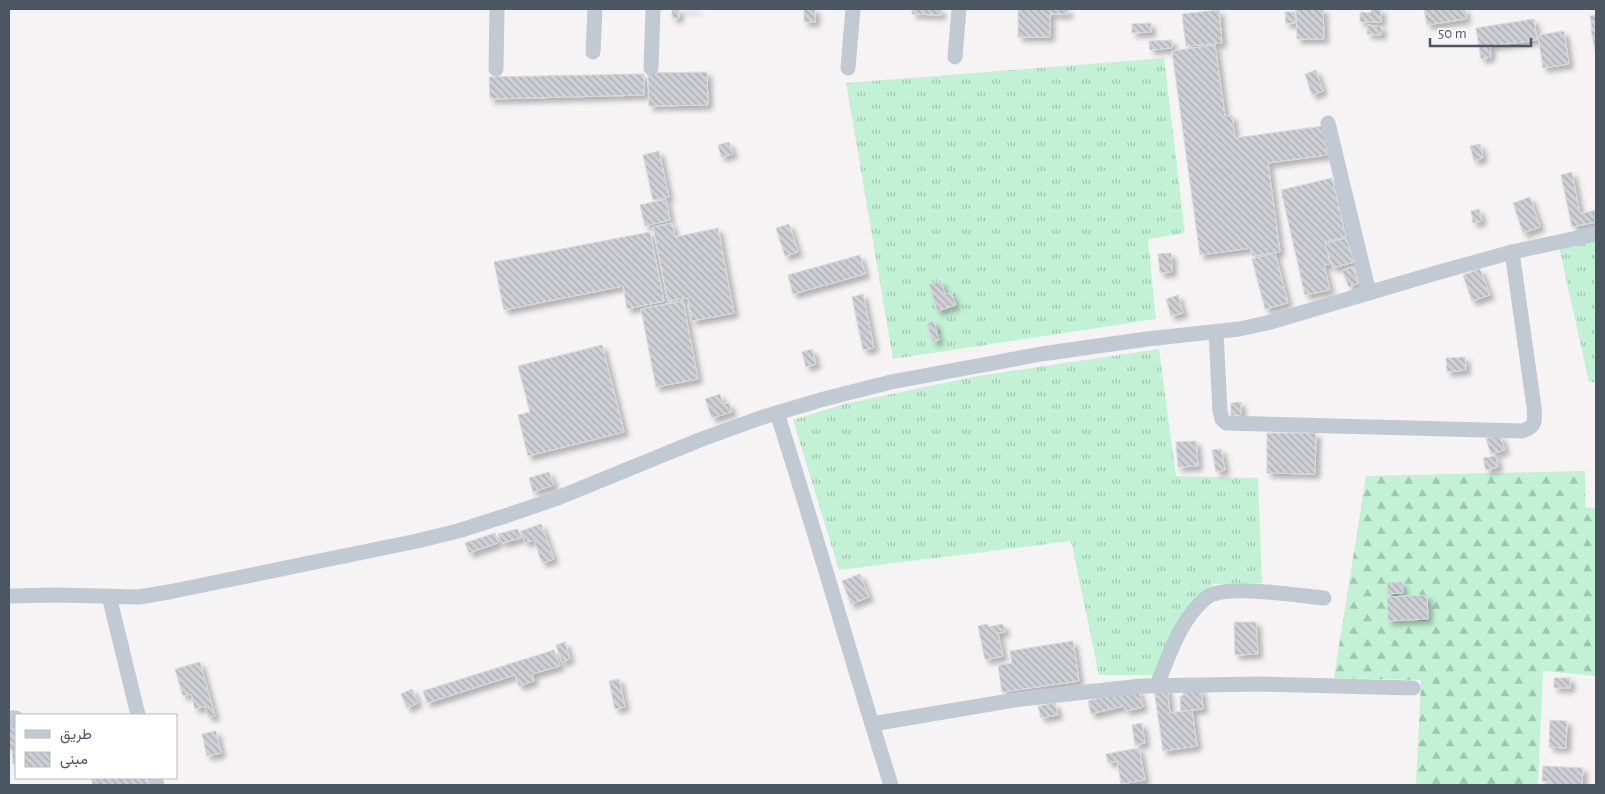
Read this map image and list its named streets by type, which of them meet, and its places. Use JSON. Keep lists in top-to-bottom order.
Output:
{
  "legend": ["طريق", "مبنى"],
  "scale_bar": "50 m"
}
